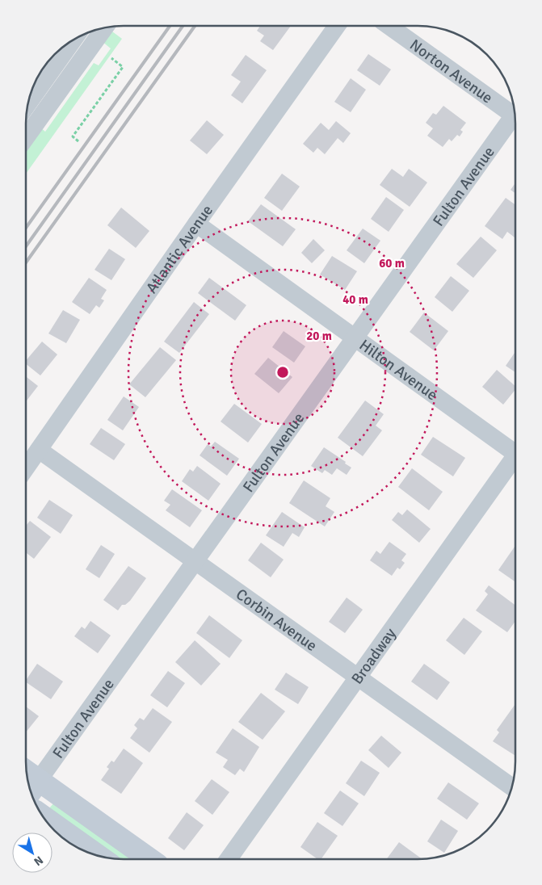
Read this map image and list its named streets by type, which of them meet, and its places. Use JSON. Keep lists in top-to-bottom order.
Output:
{
  "streets": {
    "street": [
      "Norton Avenue",
      "Fulton Avenue",
      "Atlantic Avenue",
      "Hilton Avenue",
      "Corbin Avenue",
      "Broadway"
    ]
  },
  "crossings": [
    ["Fulton Avenue", "Hilton Avenue"],
    ["Fulton Avenue", "Corbin Avenue"],
    ["Atlantic Avenue", "Hilton Avenue"],
    ["Atlantic Avenue", "Corbin Avenue"],
    ["Corbin Avenue", "Broadway"]
  ],
  "north": "bottom right",
  "rings": ["60 m", "40 m", "20 m"]
}
